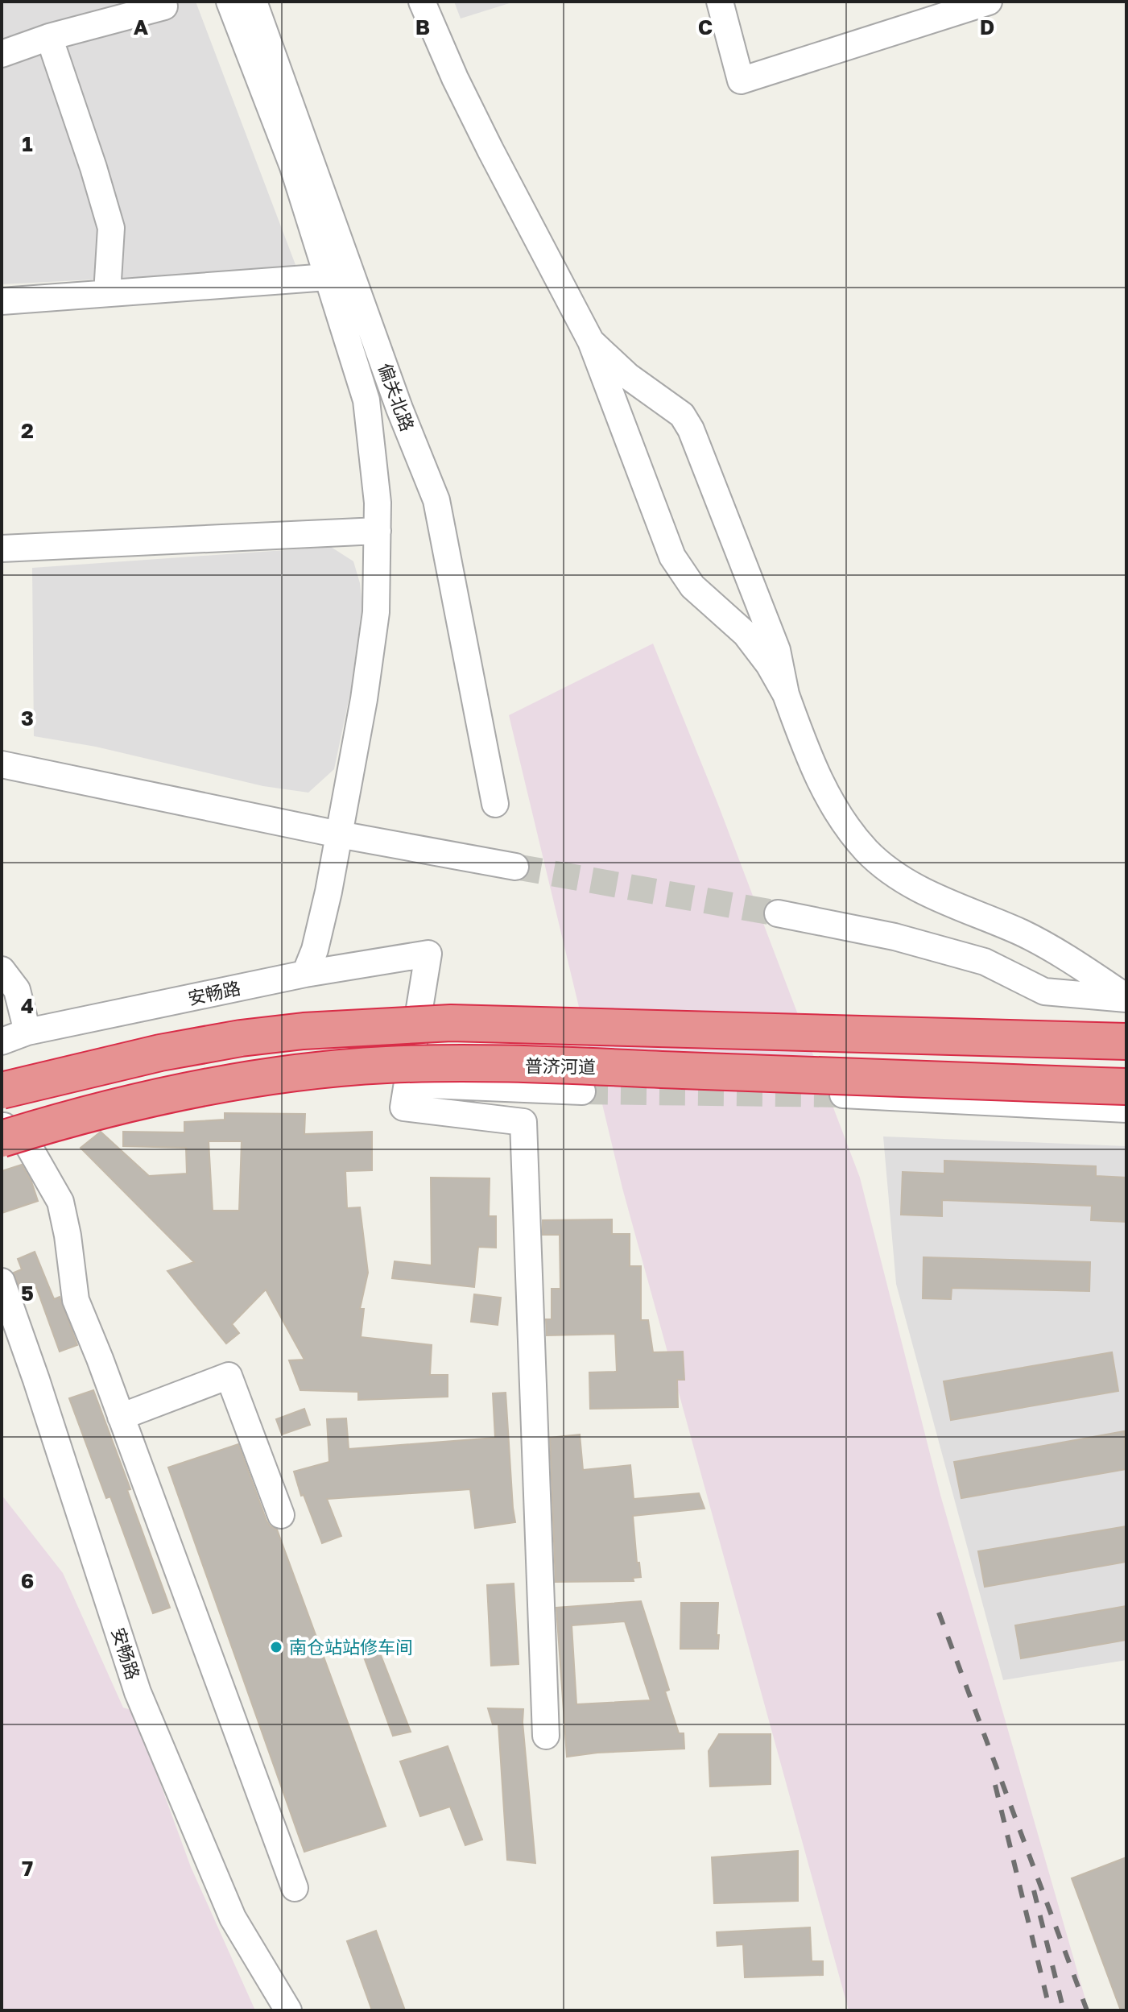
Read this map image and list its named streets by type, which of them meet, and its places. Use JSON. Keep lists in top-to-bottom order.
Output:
{
  "streets": {
    "highway": ["普济河道"],
    "street": ["偏关北路", "安畅路"]
  },
  "places": ["南仓站站修车间"],
  "grid": {
    "columns": [
      "A",
      "B",
      "C",
      "D"
    ],
    "rows": [
      "1",
      "2",
      "3",
      "4",
      "5",
      "6",
      "7"
    ]
  }
}
